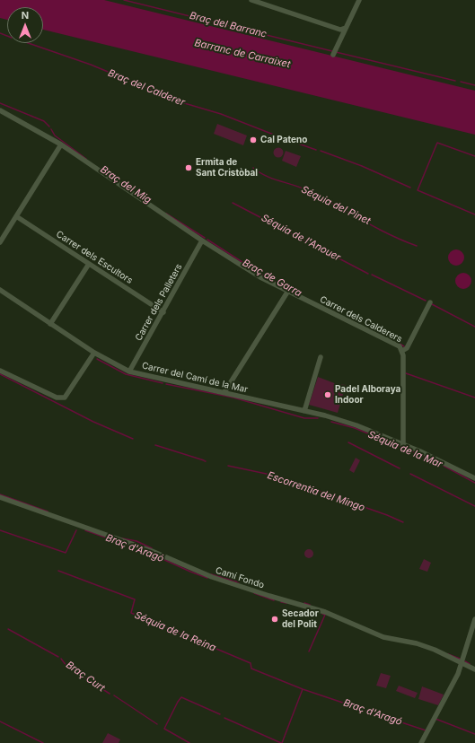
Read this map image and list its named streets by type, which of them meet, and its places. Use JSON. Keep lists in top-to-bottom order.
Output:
{
  "streets": {
    "street": [
      "Carrer dels Escultors",
      "Carrer dels Palleters",
      "Carrer dels Calderers",
      "Carrer del Camí de la Mar",
      "Camí Fondo"
    ]
  },
  "crossings": [
    ["Carrer dels Escultors", "Carrer dels Palleters"],
    ["Carrer dels Palleters", "Carrer dels Calderers"],
    ["Carrer dels Palleters", "Carrer del Camí de la Mar"]
  ],
  "water": [
    "Braç del Barranc",
    "Barranc de Carraixet",
    "Braç del Calderer",
    "Braç del Mig",
    "Séquia del Pinet",
    "Séquia de l'Anouer",
    "Braç de Garra",
    "Séquia de la Mar",
    "Escorrentia del Mingo",
    "Braç d'Aragó",
    "Séquia de la Reina",
    "Braç Curt"
  ],
  "places": [
    "Cal Pateno",
    "Ermita de Sant Cristòbal",
    "Padel Alboraya Indoor",
    "Secador del Polit"
  ],
  "north": "top"
}
